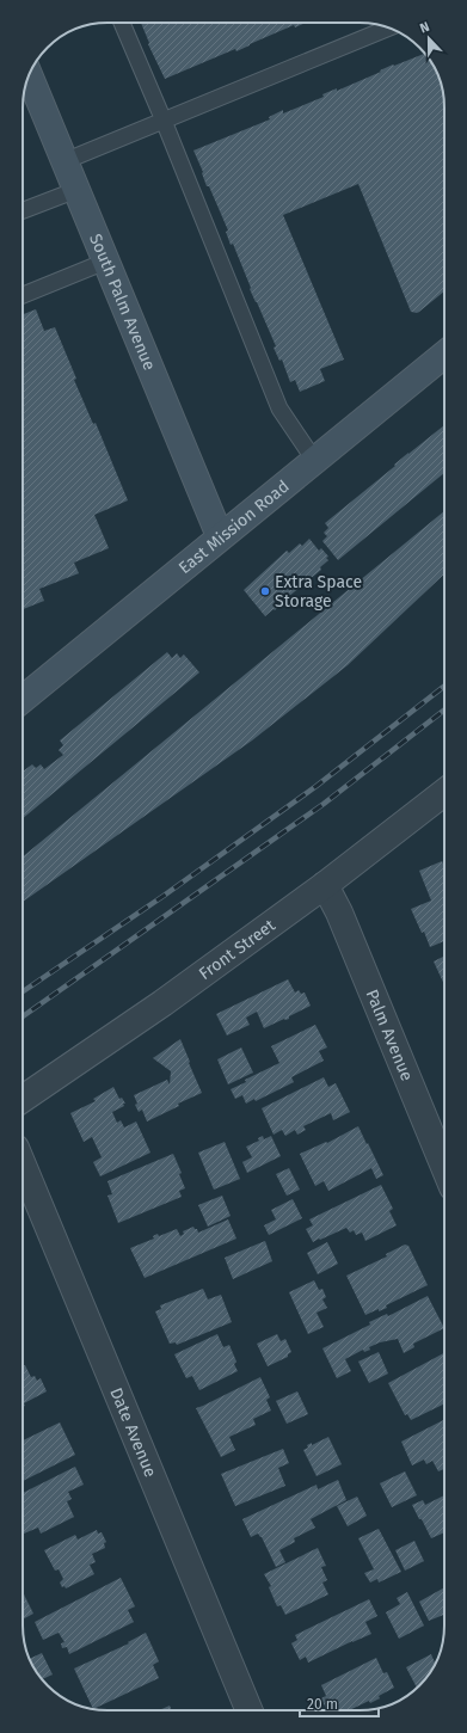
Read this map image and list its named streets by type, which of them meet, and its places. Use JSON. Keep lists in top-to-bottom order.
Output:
{
  "streets": {
    "main road": ["South Palm Avenue", "East Mission Road"],
    "street": ["Front Street", "Palm Avenue", "Date Avenue"]
  },
  "crossings": [
    ["South Palm Avenue", "East Mission Road"],
    ["Front Street", "Palm Avenue"]
  ],
  "places": ["Extra Space Storage"],
  "scale_bar": "20 m",
  "north": "top"
}
